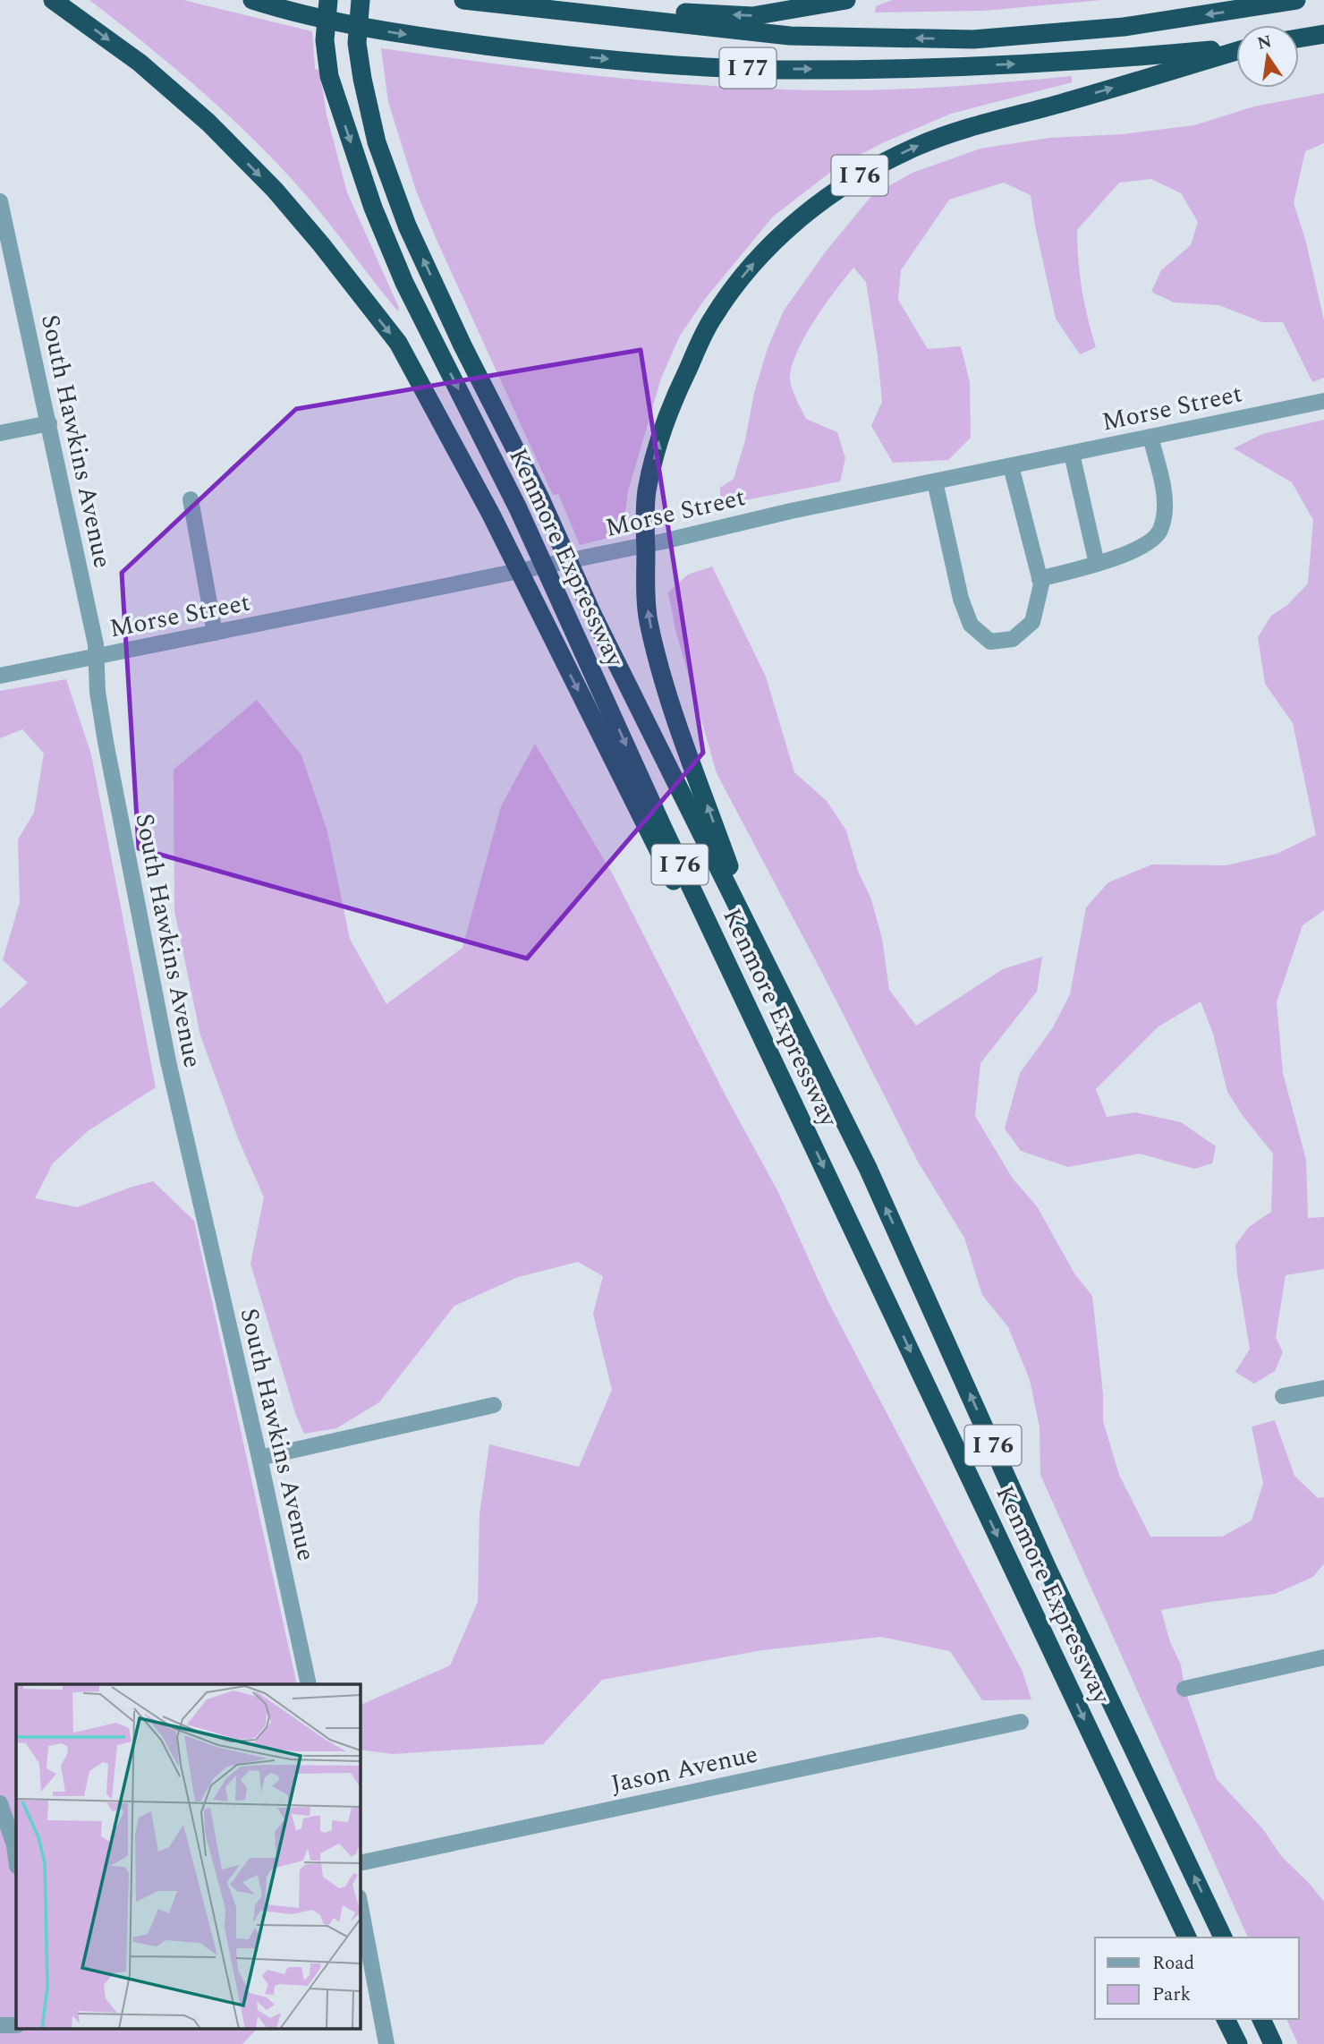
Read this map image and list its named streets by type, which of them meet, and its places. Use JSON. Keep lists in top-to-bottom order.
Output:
{
  "streets": {
    "highway": ["I 77", "I 76", "Kenmore Expressway"],
    "street": ["Morse Street", "South Hawkins Avenue", "Jason Avenue"]
  },
  "crossings": [
    ["I 76", "Kenmore Expressway"],
    ["Morse Street", "South Hawkins Avenue"]
  ],
  "legend": ["Road", "Park"],
  "north": "top"
}
